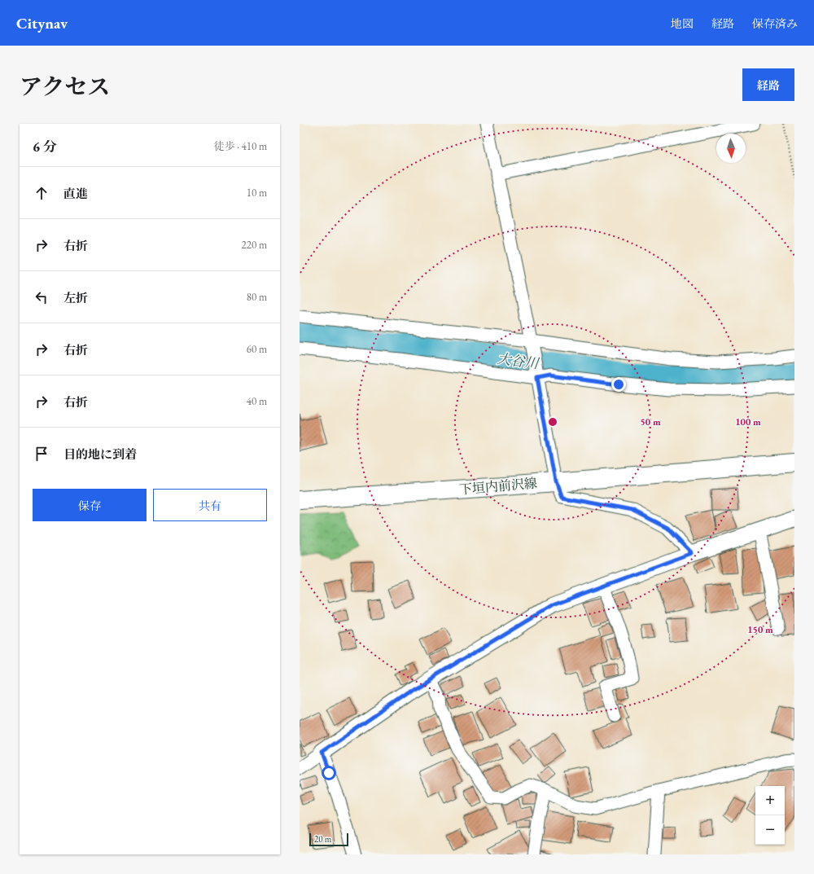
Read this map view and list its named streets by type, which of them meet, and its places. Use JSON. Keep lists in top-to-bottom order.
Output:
{
  "streets": {
    "main road": ["下垣内前沢線"]
  },
  "water": ["大谷川"],
  "scale_bar": "20 m",
  "north": "bottom",
  "page": {
    "header": "Citynav",
    "nav": ["地図", "経路", "保存済み"],
    "title": "アクセス",
    "buttons": [
      "経路",
      ["保存", "共有"]
    ],
    "heading": ["6 分", "徒歩 · 410 m"],
    "list": [
      ["直進", "10 m"],
      ["右折", "220 m"],
      ["左折", "80 m"],
      ["右折", "60 m"],
      ["右折", "40 m"],
      "目的地に到着"
    ],
    "map_buttons": ["+", "−"],
    "scale": "20 m"
  },
  "rings": ["50 m", "100 m", "150 m"]
}
